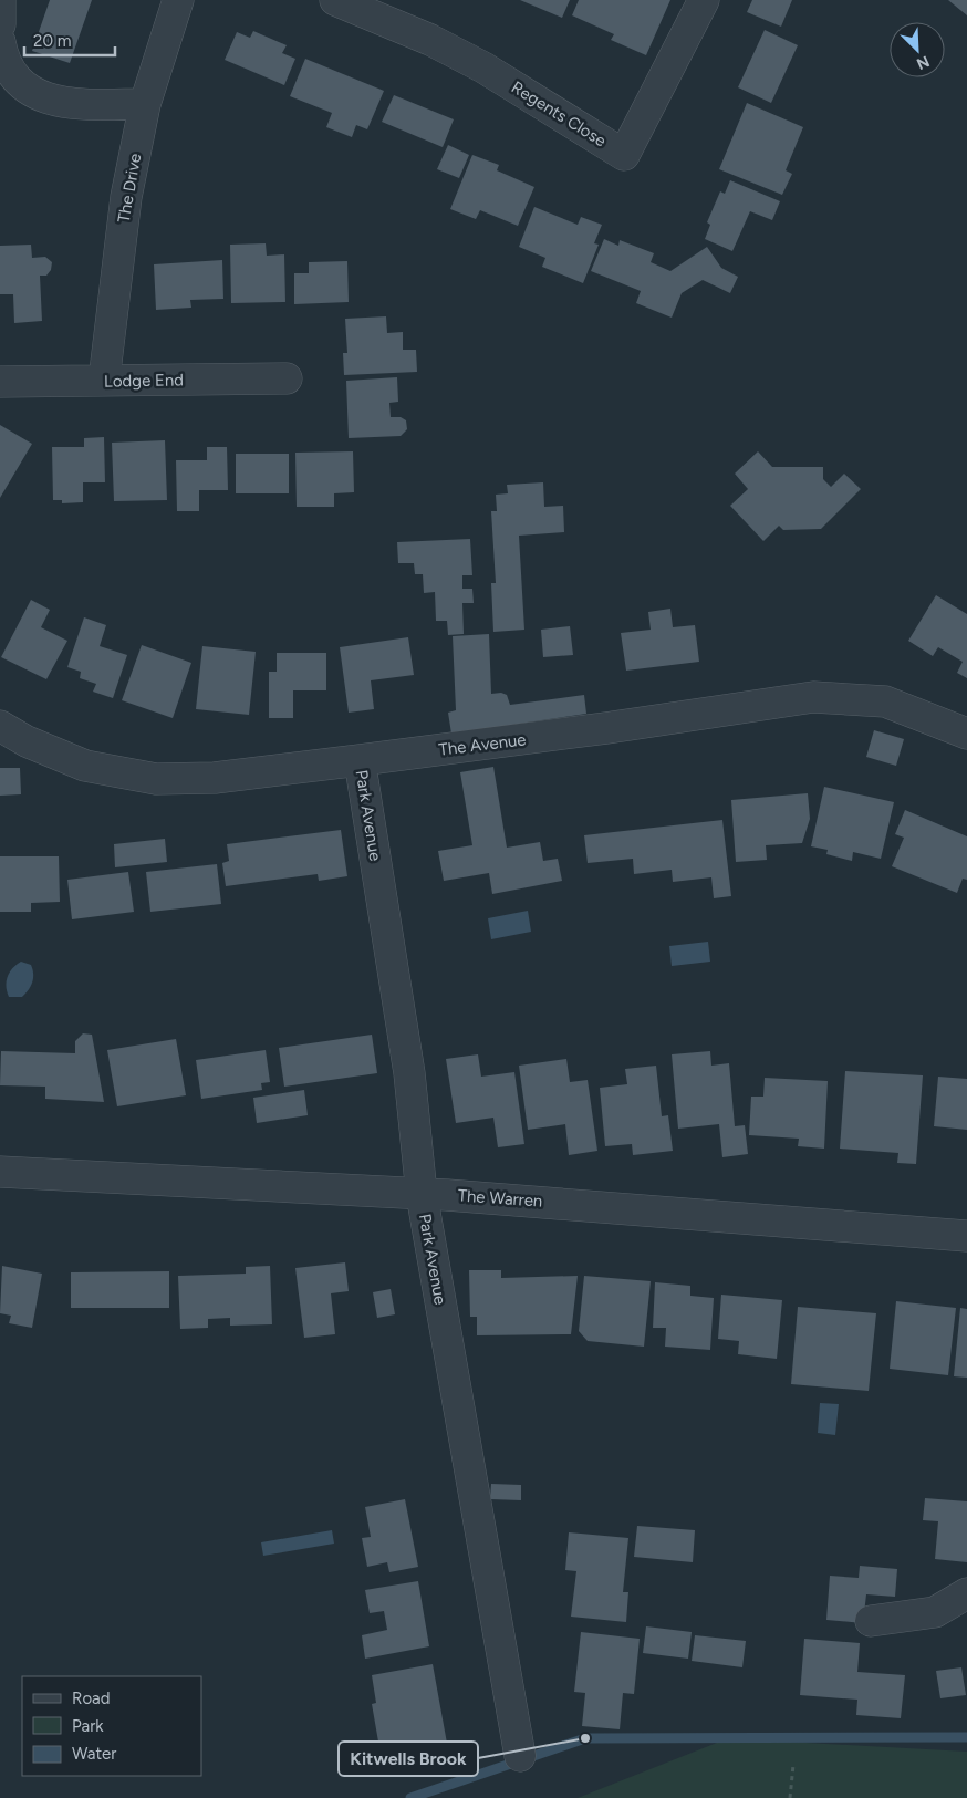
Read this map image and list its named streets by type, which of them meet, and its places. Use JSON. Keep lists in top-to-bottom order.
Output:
{
  "streets": {
    "street": [
      "Regents Close",
      "The Drive",
      "Lodge End",
      "The Avenue",
      "Park Avenue",
      "The Warren"
    ]
  },
  "crossings": [
    ["The Drive", "Lodge End"],
    ["The Avenue", "Park Avenue"],
    ["Park Avenue", "The Warren"]
  ],
  "places": ["Kitwells Brook"],
  "legend": ["Road", "Park", "Water"],
  "scale_bar": "20 m",
  "north": "bottom right"
}
